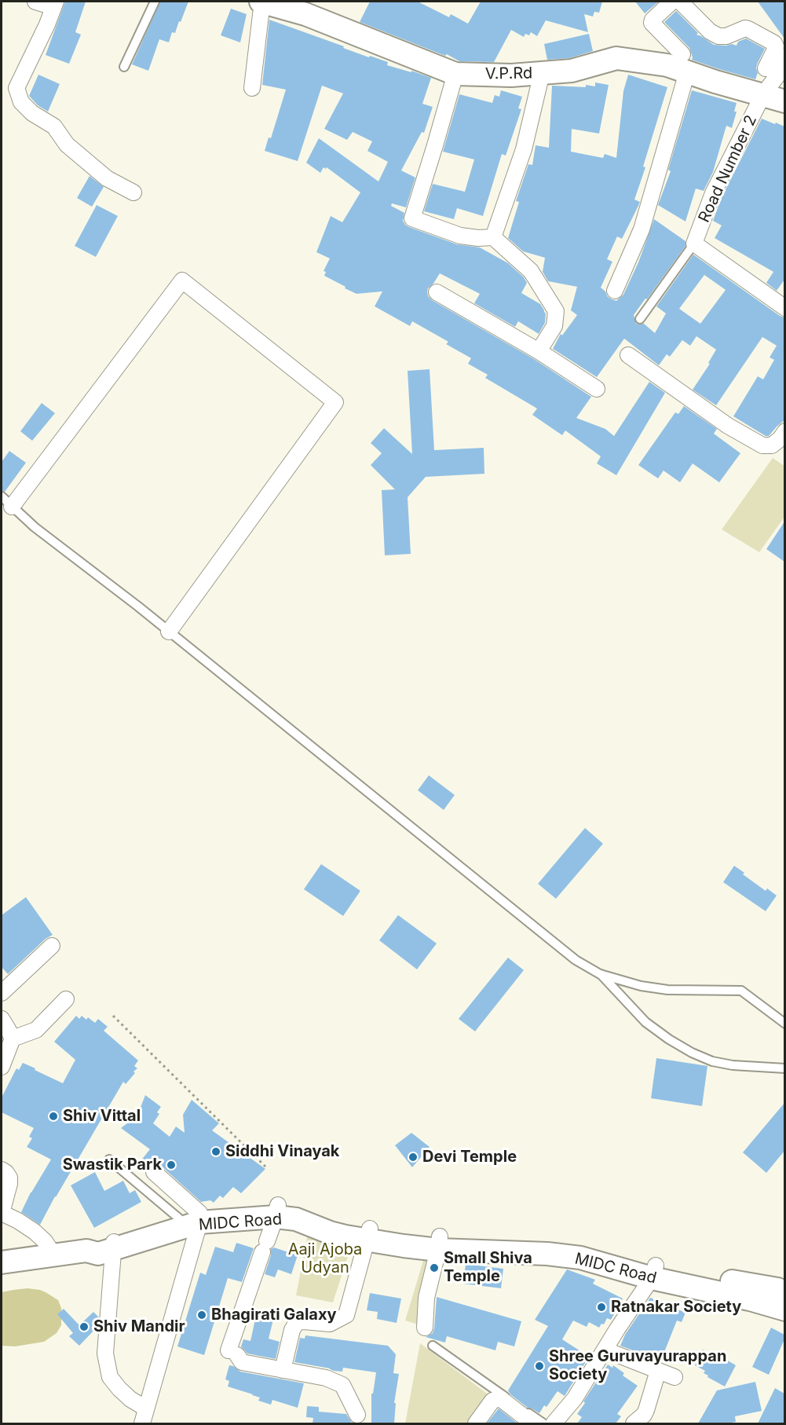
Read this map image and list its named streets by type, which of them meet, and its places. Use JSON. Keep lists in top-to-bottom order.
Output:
{
  "streets": {
    "street": ["V.P.Rd", "Road Number 2", "MIDC Road"]
  },
  "crossings": [
    ["V.P.Rd", "Road Number 2"]
  ],
  "parks": ["Aaji Ajoba Udyan"],
  "places": [
    "Shiv Vittal",
    "Siddhi Vinayak",
    "Devi Temple",
    "Swastik Park",
    "Small Shiva Temple",
    "Ratnakar Society",
    "Bhagirati Galaxy",
    "Shiv Mandir",
    "Shree Guruvayurappan Society"
  ]
}
